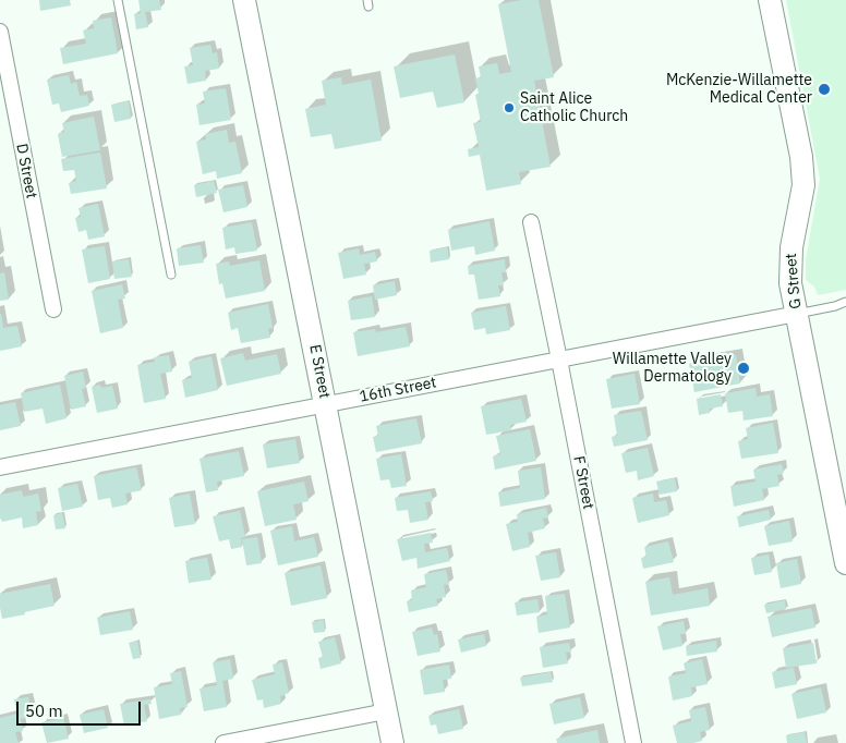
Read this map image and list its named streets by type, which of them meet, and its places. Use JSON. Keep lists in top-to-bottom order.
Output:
{
  "streets": {
    "street": [
      "D Street",
      "G Street",
      "E Street",
      "16th Street",
      "F Street"
    ]
  },
  "crossings": [
    ["G Street", "16th Street"],
    ["E Street", "16th Street"],
    ["16th Street", "F Street"]
  ],
  "places": ["McKenzie-Willamette Medical Center", "Saint Alice Catholic Church", "Willamette Valley Dermatology"],
  "scale_bar": "50 m"
}
